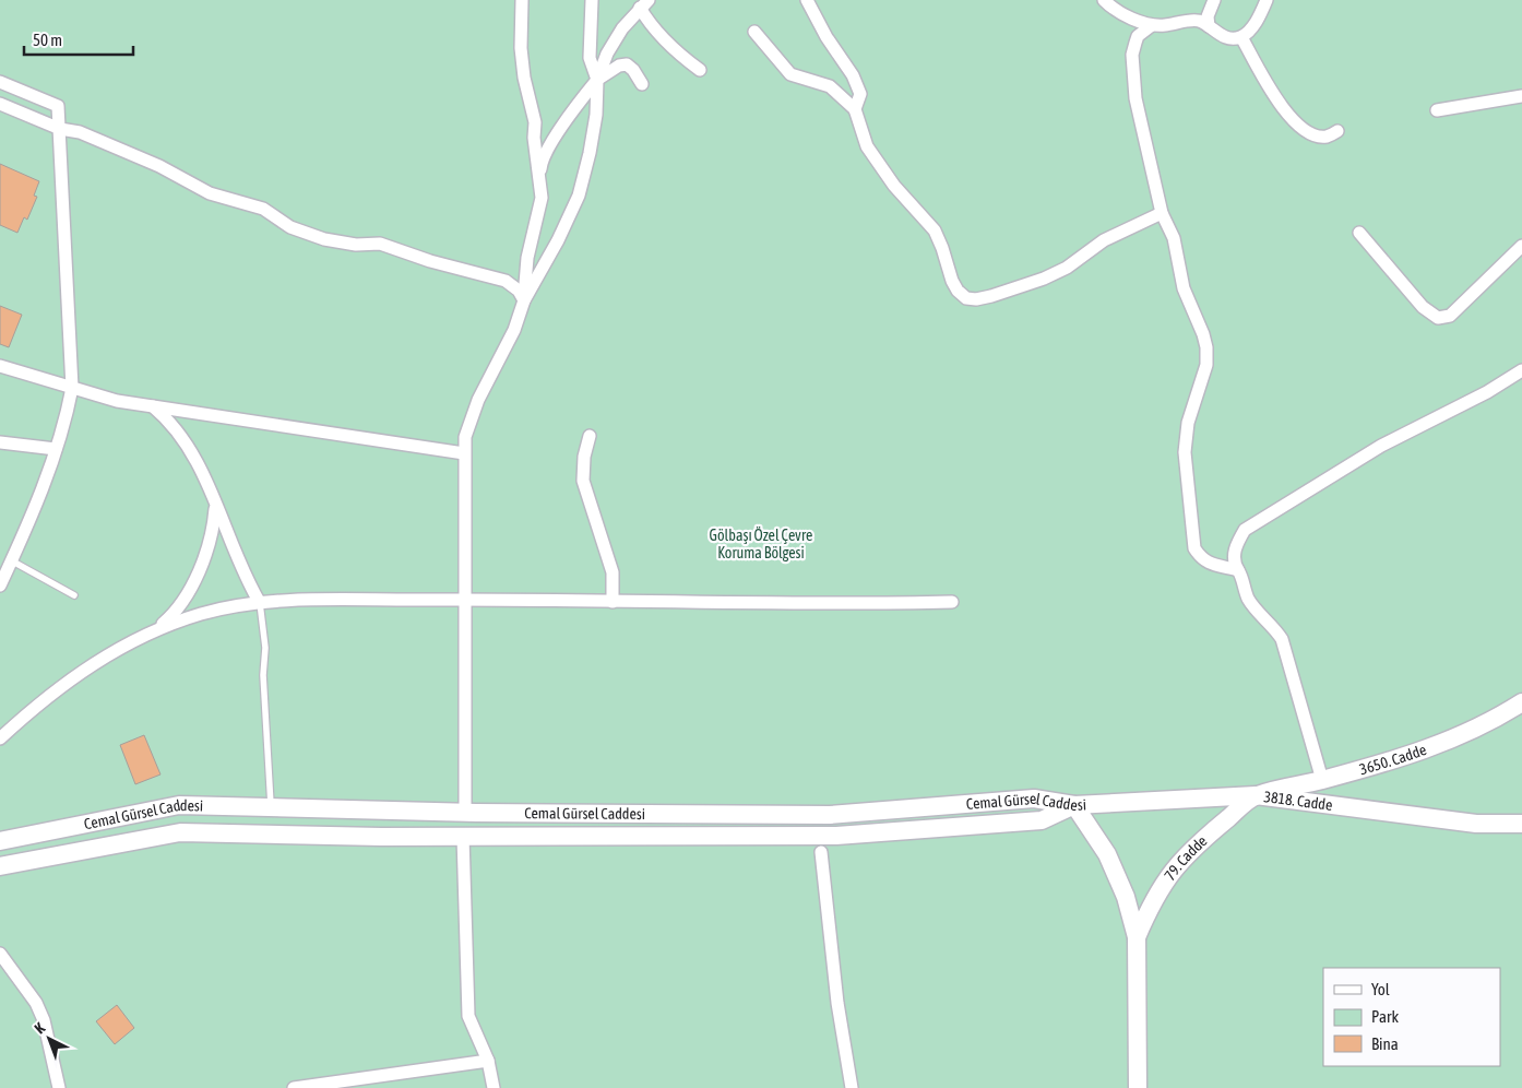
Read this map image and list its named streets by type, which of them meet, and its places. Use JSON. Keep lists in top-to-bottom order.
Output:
{
  "streets": {
    "street": [
      "3650. Cadde",
      "3818. Cadde",
      "Cemal Gürsel Caddesi",
      "79. Cadde"
    ]
  },
  "crossings": [
    ["3650. Cadde", "3818. Cadde"],
    ["3650. Cadde", "79. Cadde"],
    ["3818. Cadde", "Cemal Gürsel Caddesi"],
    ["3818. Cadde", "79. Cadde"],
    ["Cemal Gürsel Caddesi", "79. Cadde"]
  ],
  "parks": ["Gölbaşı Özel Çevre Koruma Bölgesi"],
  "legend": ["Yol", "Park", "Bina"],
  "scale_bar": "50 m",
  "north": "top left"
}
